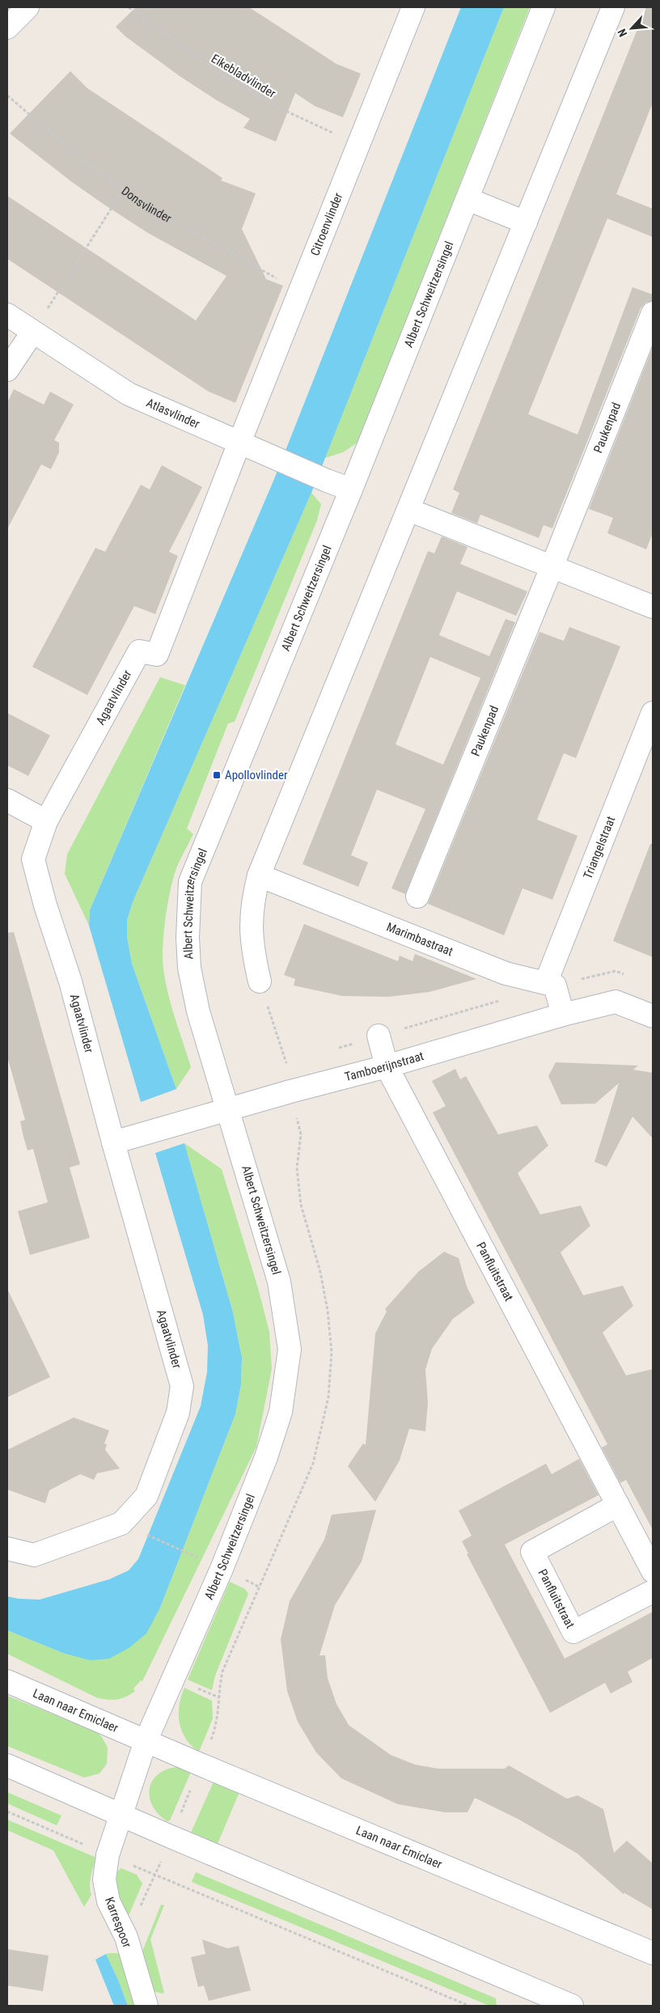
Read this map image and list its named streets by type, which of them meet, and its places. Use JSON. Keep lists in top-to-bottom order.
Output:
{
  "streets": {
    "street": [
      "Citroenvlinder",
      "Albert Schweitzersingel",
      "Atlasvlinder",
      "Paukenpad",
      "Agaatvlinder",
      "Triangelstraat",
      "Marimbastraat",
      "Tamboerijnstraat",
      "Panfluitstraat",
      "Laan naar Emiclaer",
      "Karrespoor"
    ],
    "path": ["Eikebladvlinder", "Donsvlinder"]
  },
  "crossings": [
    ["Eikebladvlinder", "Citroenvlinder"],
    ["Donsvlinder", "Citroenvlinder"],
    ["Citroenvlinder", "Atlasvlinder"],
    ["Citroenvlinder", "Agaatvlinder"],
    ["Albert Schweitzersingel", "Atlasvlinder"],
    ["Albert Schweitzersingel", "Tamboerijnstraat"],
    ["Albert Schweitzersingel", "Laan naar Emiclaer"],
    ["Atlasvlinder", "Agaatvlinder"],
    ["Agaatvlinder", "Tamboerijnstraat"],
    ["Triangelstraat", "Marimbastraat"],
    ["Tamboerijnstraat", "Panfluitstraat"]
  ],
  "places": {
    "transit": ["Apollovlinder"]
  },
  "north": "bottom left"
}
